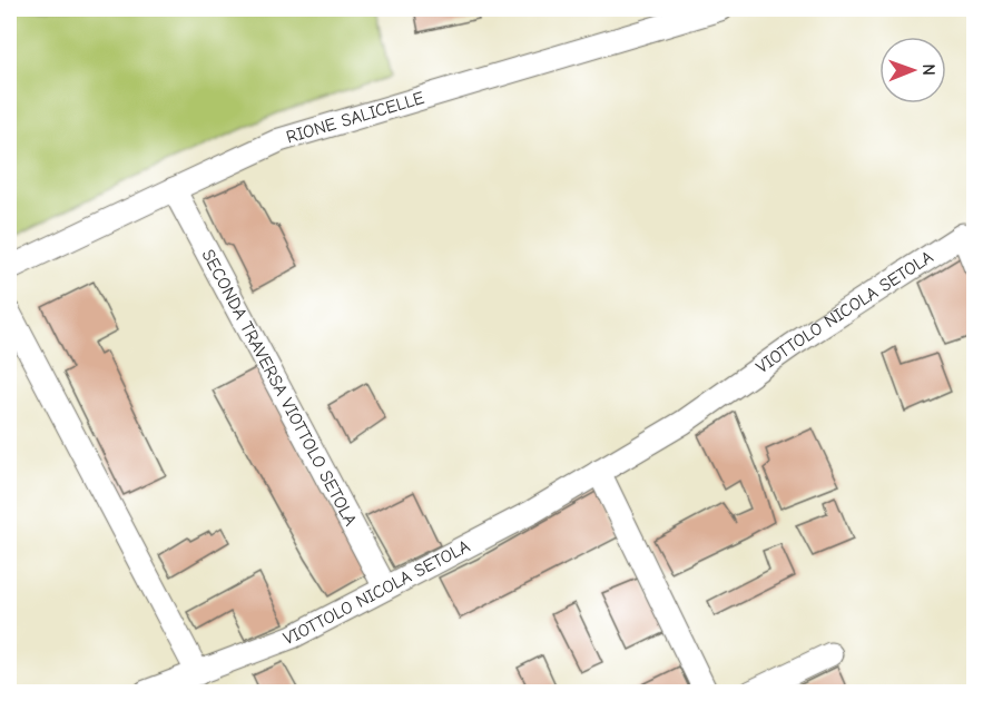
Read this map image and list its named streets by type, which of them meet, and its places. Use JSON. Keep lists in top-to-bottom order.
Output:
{
  "streets": {
    "street": ["RIONE SALICELLE", "VIOTTOLO NICOLA SETOLA", "SECONDA TRAVERSA VIOTTOLO SETOLA"]
  },
  "crossings": [
    ["RIONE SALICELLE", "SECONDA TRAVERSA VIOTTOLO SETOLA"],
    ["VIOTTOLO NICOLA SETOLA", "SECONDA TRAVERSA VIOTTOLO SETOLA"]
  ],
  "north": "right"
}
